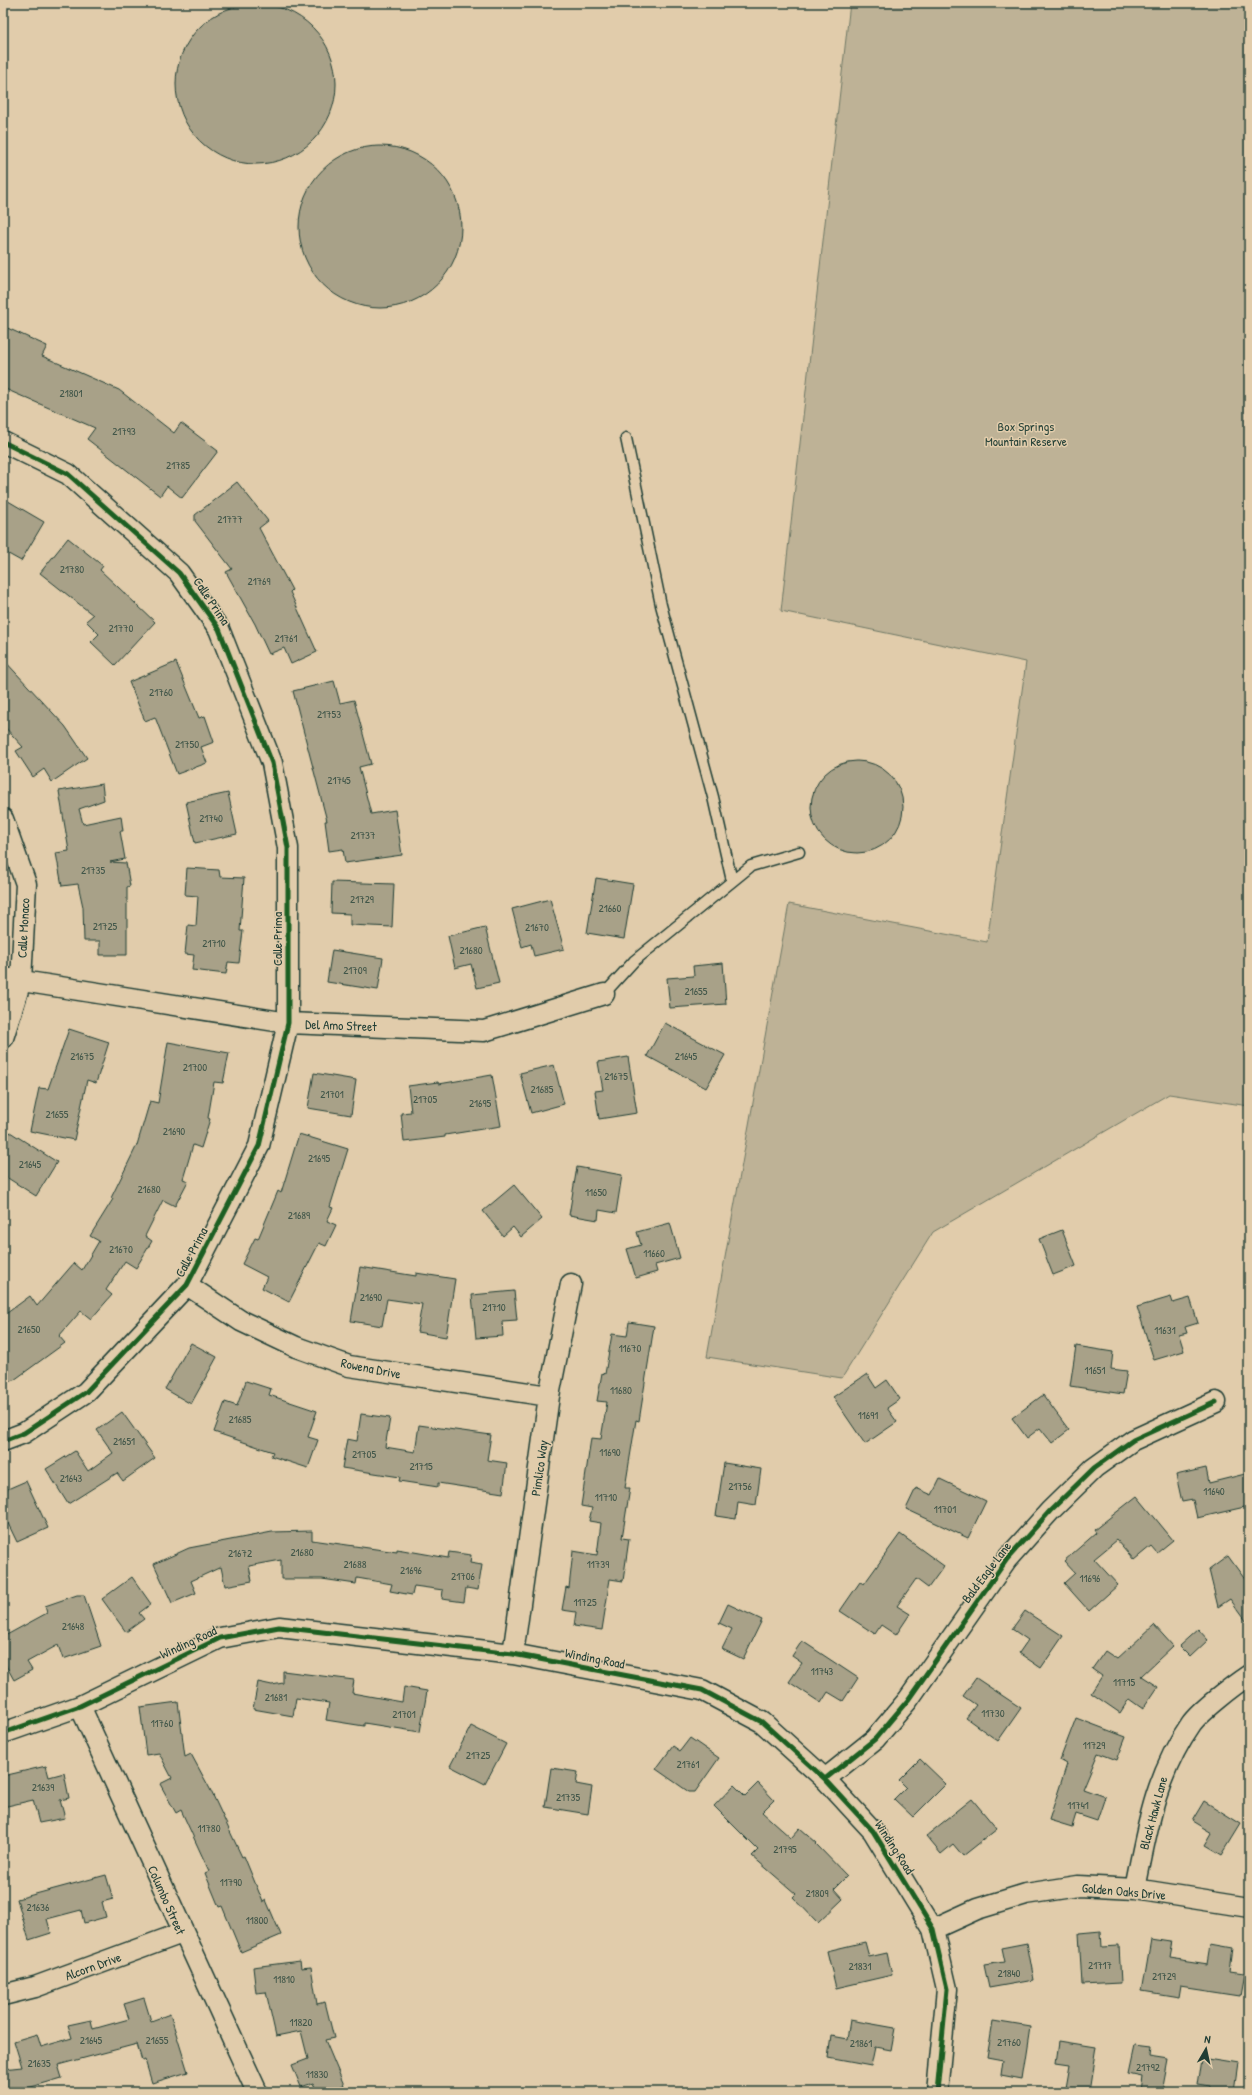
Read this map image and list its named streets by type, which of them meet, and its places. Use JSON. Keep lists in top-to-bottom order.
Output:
{
  "streets": {
    "street": [
      "Calle Prima",
      "Calle Monaco",
      "Del Amo Street",
      "Rowena Drive",
      "Pimlico Way",
      "Bald Eagle Lane",
      "Winding Road",
      "Black Hawk Lane",
      "Golden Oaks Drive",
      "Columbo Street",
      "Alcorn Drive"
    ]
  },
  "crossings": [
    ["Calle Prima", "Del Amo Street"],
    ["Calle Prima", "Rowena Drive"],
    ["Calle Monaco", "Del Amo Street"],
    ["Rowena Drive", "Pimlico Way"],
    ["Pimlico Way", "Winding Road"],
    ["Bald Eagle Lane", "Winding Road"],
    ["Winding Road", "Golden Oaks Drive"],
    ["Winding Road", "Columbo Street"],
    ["Black Hawk Lane", "Golden Oaks Drive"],
    ["Columbo Street", "Alcorn Drive"]
  ],
  "parks": ["Box Springs Mountain Reserve"],
  "house_numbers": [
    "21801",
    "21793",
    "21785",
    "21777",
    "21780",
    "21769",
    "21770",
    "21761",
    "21760",
    "21753",
    "21750",
    "21745",
    "21740",
    "21737",
    "21735",
    "21729",
    "21660",
    "21725",
    "21670",
    "21710",
    "21680",
    "21709",
    "21655",
    "21675",
    "21645",
    "21700",
    "21675",
    "21685",
    "21701",
    "21705",
    "21695",
    "21655",
    "21690",
    "21695",
    "21645",
    "21680",
    "11650",
    "21689",
    "21670",
    "11660",
    "21690",
    "21710",
    "21650",
    "11631",
    "11670",
    "11651",
    "11680",
    "11691",
    "21685",
    "21651",
    "11690",
    "21705",
    "21715",
    "21643",
    "21756",
    "11640",
    "11710",
    "11701",
    "21680",
    "21672",
    "21688",
    "11739",
    "21696",
    "21706",
    "11696",
    "11725",
    "21648",
    "11743",
    "11715",
    "21681",
    "11730",
    "21701",
    "11760",
    "11729",
    "21725",
    "21761",
    "21639",
    "21735",
    "11741",
    "11780",
    "21795",
    "11790",
    "21809",
    "21636",
    "11800",
    "21717",
    "21831",
    "21840",
    "21729",
    "11810",
    "11820",
    "21645",
    "21655",
    "21760",
    "21861",
    "21635",
    "21792",
    "11830"
  ],
  "north": "top"
}
